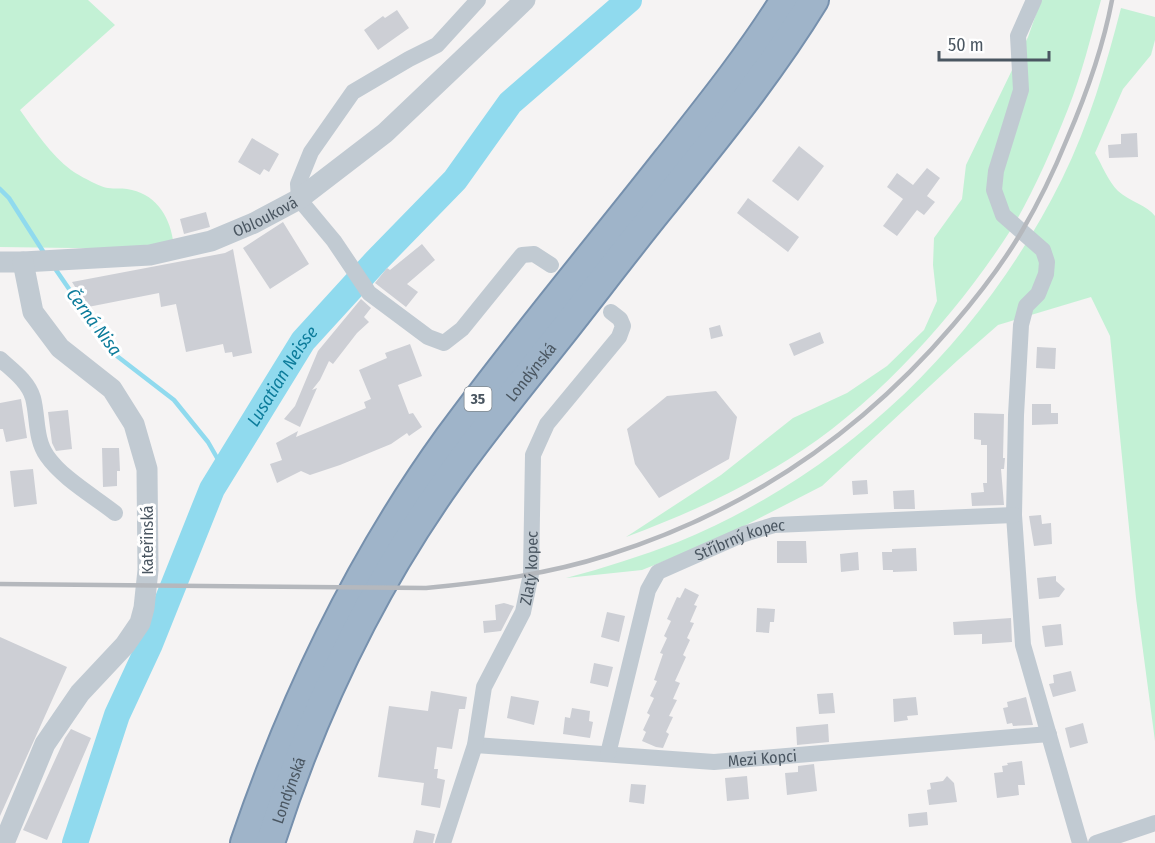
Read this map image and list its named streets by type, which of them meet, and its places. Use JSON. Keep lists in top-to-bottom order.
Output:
{
  "streets": {
    "highway": ["Londýnská", "35"],
    "street": [
      "Oblouková",
      "Kateřinská",
      "Stříbrný kopec",
      "Zlatý kopec",
      "Mezi Kopci"
    ]
  },
  "crossings": [
    ["Oblouková", "Kateřinská"],
    ["Stříbrný kopec", "Mezi Kopci"],
    ["Zlatý kopec", "Mezi Kopci"]
  ],
  "water": ["Černá Nisa", "Lusatian Neisse"],
  "scale_bar": "50 m"
}
